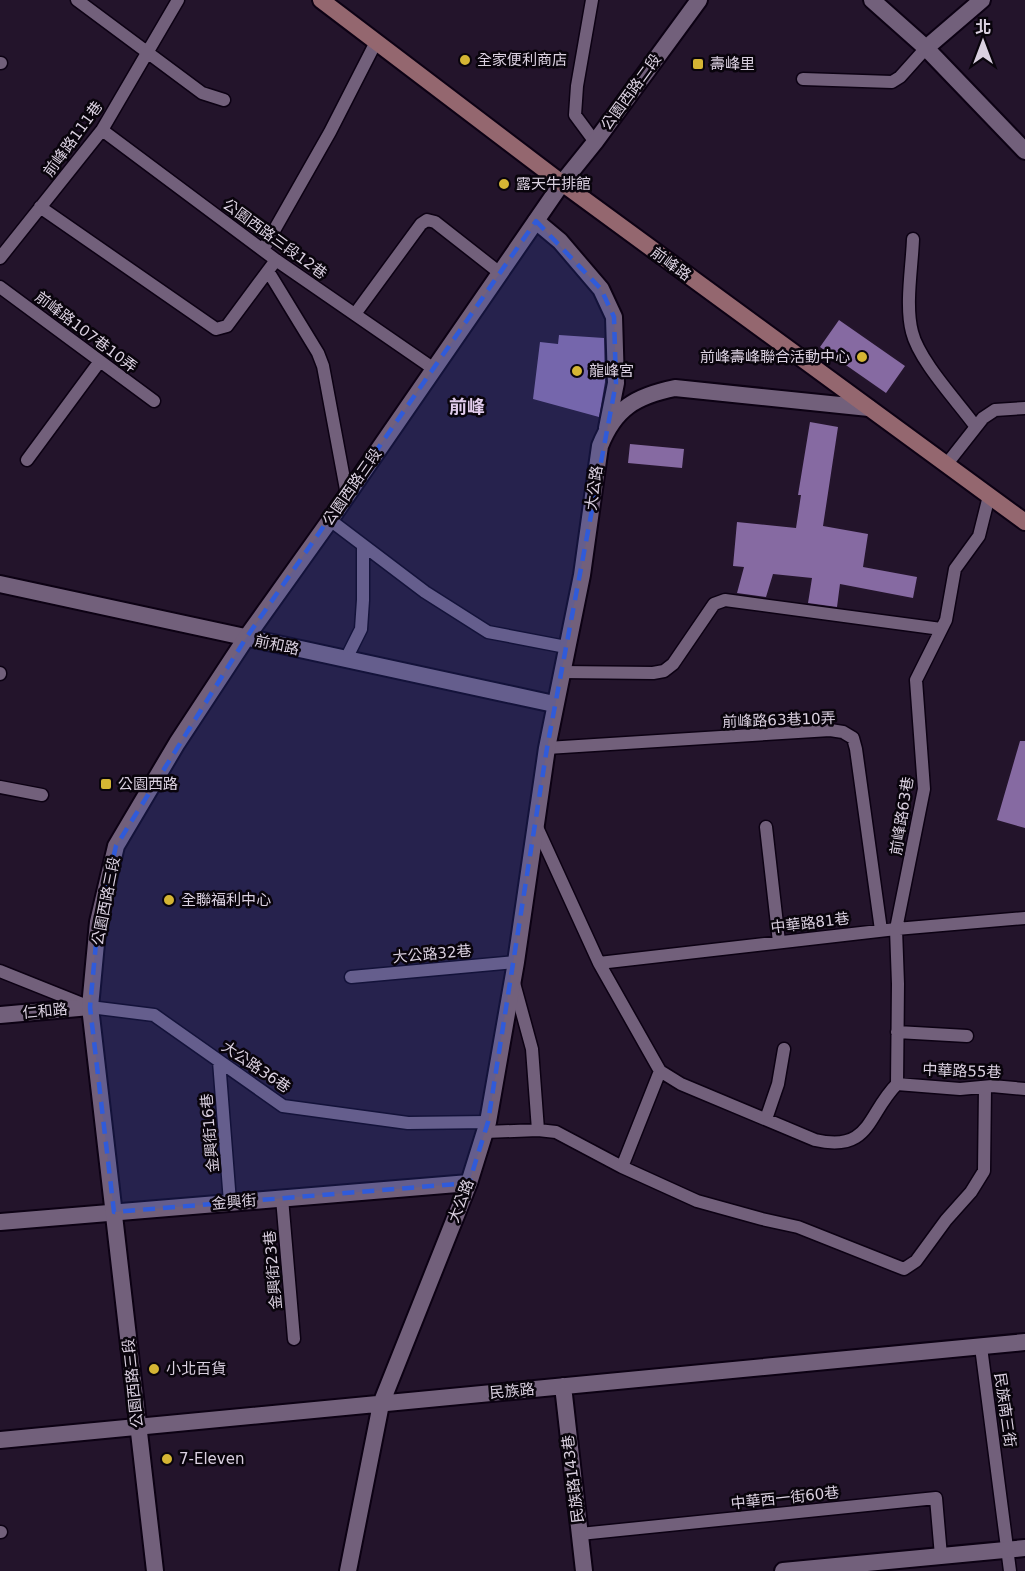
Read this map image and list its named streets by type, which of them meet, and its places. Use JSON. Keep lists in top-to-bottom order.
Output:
{
  "streets": {
    "main road": ["前峰路"],
    "street": [
      "公園西路二段",
      "公園西路三段",
      "大公路",
      "前和路",
      "仁和路",
      "金興街",
      "民族路",
      "民族路143巷"
    ],
    "lane": [
      "前峰路111巷",
      "公園西路三段12巷",
      "前峰路107巷10弄",
      "前峰路63巷10弄",
      "前峰路63巷",
      "中華路81巷",
      "大公路32巷",
      "大公路36巷",
      "中華路55巷",
      "金興街16巷",
      "金興街23巷",
      "民族南三街",
      "中華西一街60巷"
    ]
  },
  "crossings": [
    ["公園西路二段", "前峰路"],
    ["公園西路二段", "公園西路三段"],
    ["前峰路111巷", "公園西路三段12巷"],
    ["公園西路三段12巷", "公園西路三段"],
    ["前峰路", "公園西路三段"],
    ["前峰路", "大公路"],
    ["前峰路", "前峰路63巷"],
    ["公園西路三段", "前和路"],
    ["公園西路三段", "仁和路"],
    ["公園西路三段", "大公路36巷"],
    ["公園西路三段", "金興街"],
    ["公園西路三段", "民族路"],
    ["大公路", "前和路"],
    ["大公路", "前峰路63巷10弄"],
    ["大公路", "大公路32巷"],
    ["大公路", "大公路36巷"],
    ["大公路", "金興街"],
    ["大公路", "民族路"],
    ["前峰路63巷10弄", "中華路81巷"],
    ["前峰路63巷", "中華路81巷"],
    ["前峰路63巷", "中華路55巷"],
    ["仁和路", "大公路36巷"],
    ["大公路36巷", "中華路55巷"],
    ["大公路36巷", "金興街16巷"],
    ["金興街16巷", "金興街"],
    ["金興街", "金興街23巷"],
    ["民族路", "民族南三街"],
    ["民族路", "民族路143巷"],
    ["民族路143巷", "中華西一街60巷"]
  ],
  "districts": ["前峰"],
  "places": {
    "other": [
      "全家便利商店",
      "露天牛排館",
      "前峰壽峰聯合活動中心",
      "龍峰宮",
      "全聯福利中心",
      "小北百貨",
      "7-Eleven"
    ],
    "transit": ["壽峰里", "公園西路"]
  },
  "north": "top"
}
